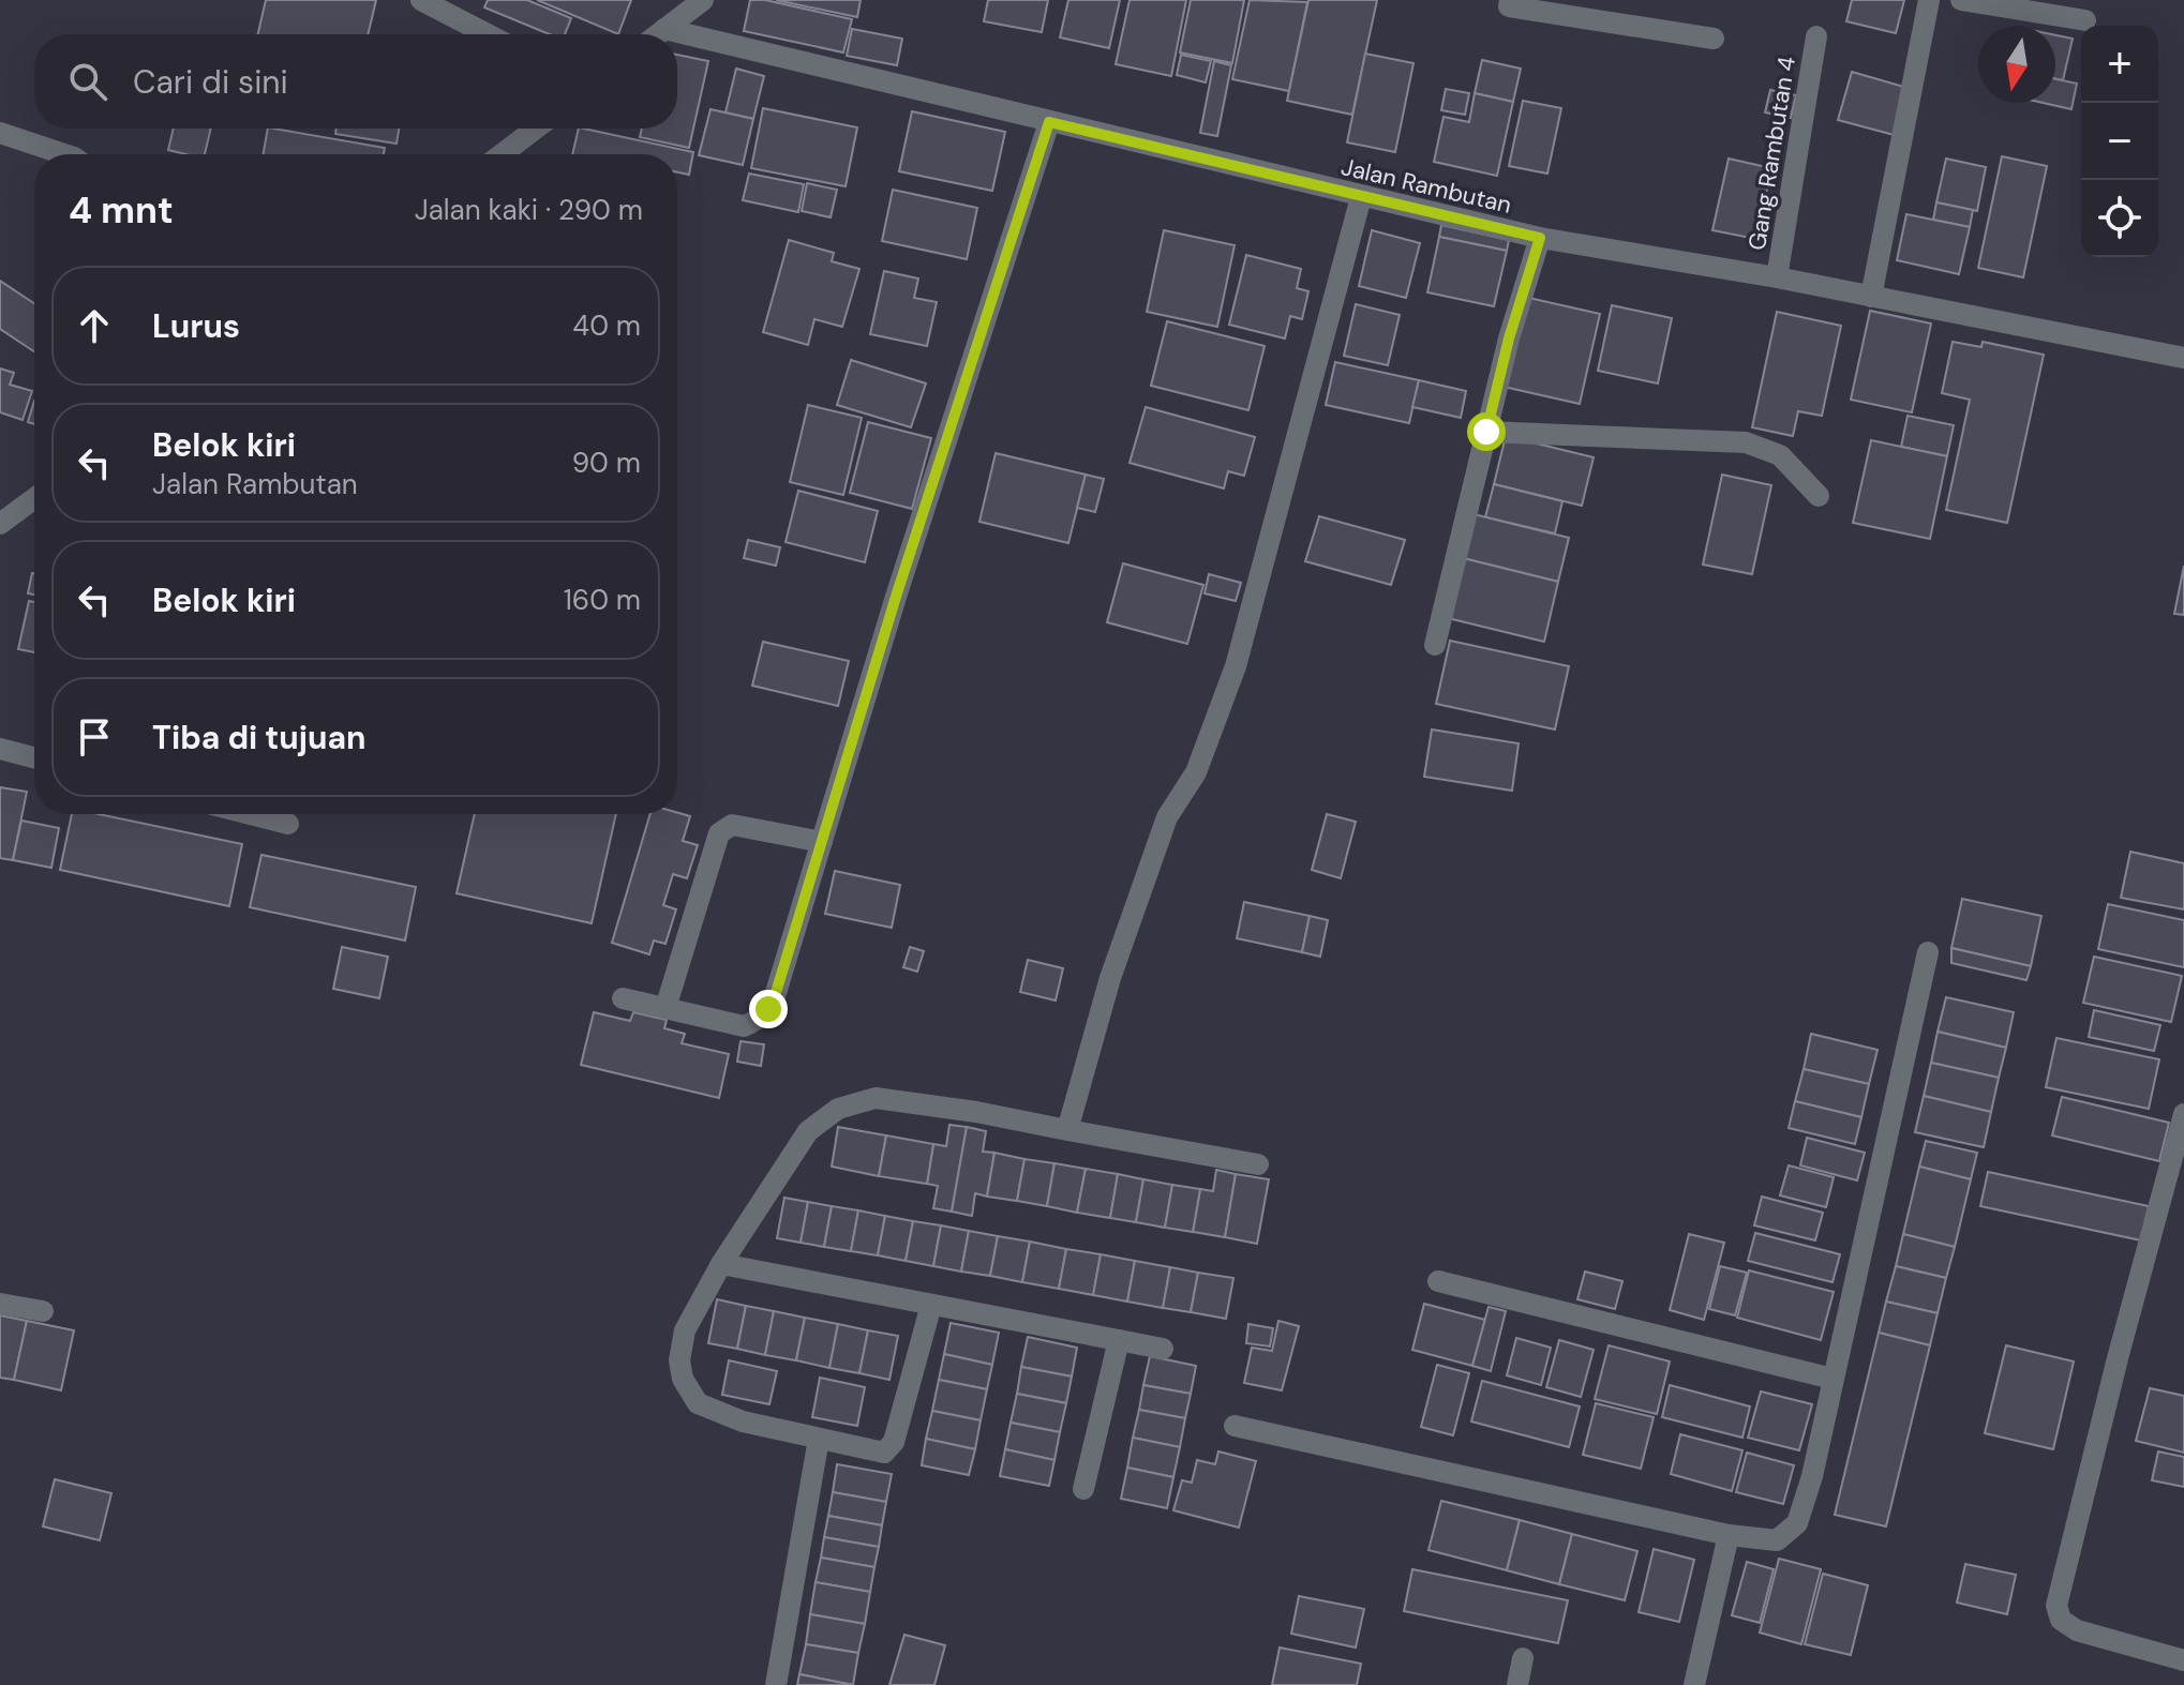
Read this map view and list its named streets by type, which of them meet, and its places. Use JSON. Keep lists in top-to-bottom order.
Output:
{
  "streets": {
    "street": ["Gang Rambutan 4", "Jalan Rambutan"]
  },
  "crossings": [
    ["Gang Rambutan 4", "Jalan Rambutan"]
  ],
  "north": "bottom",
  "page": {
    "map_buttons": ["+", "−"],
    "search": "Cari di sini",
    "heading": ["4 mnt", "Jalan kaki · 290 m"],
    "list": [
      ["Lurus", "40 m"],
      ["Belok kiri", "Jalan Rambutan", "90 m"],
      ["Belok kiri", "160 m"],
      "Tiba di tujuan"
    ]
  }
}
